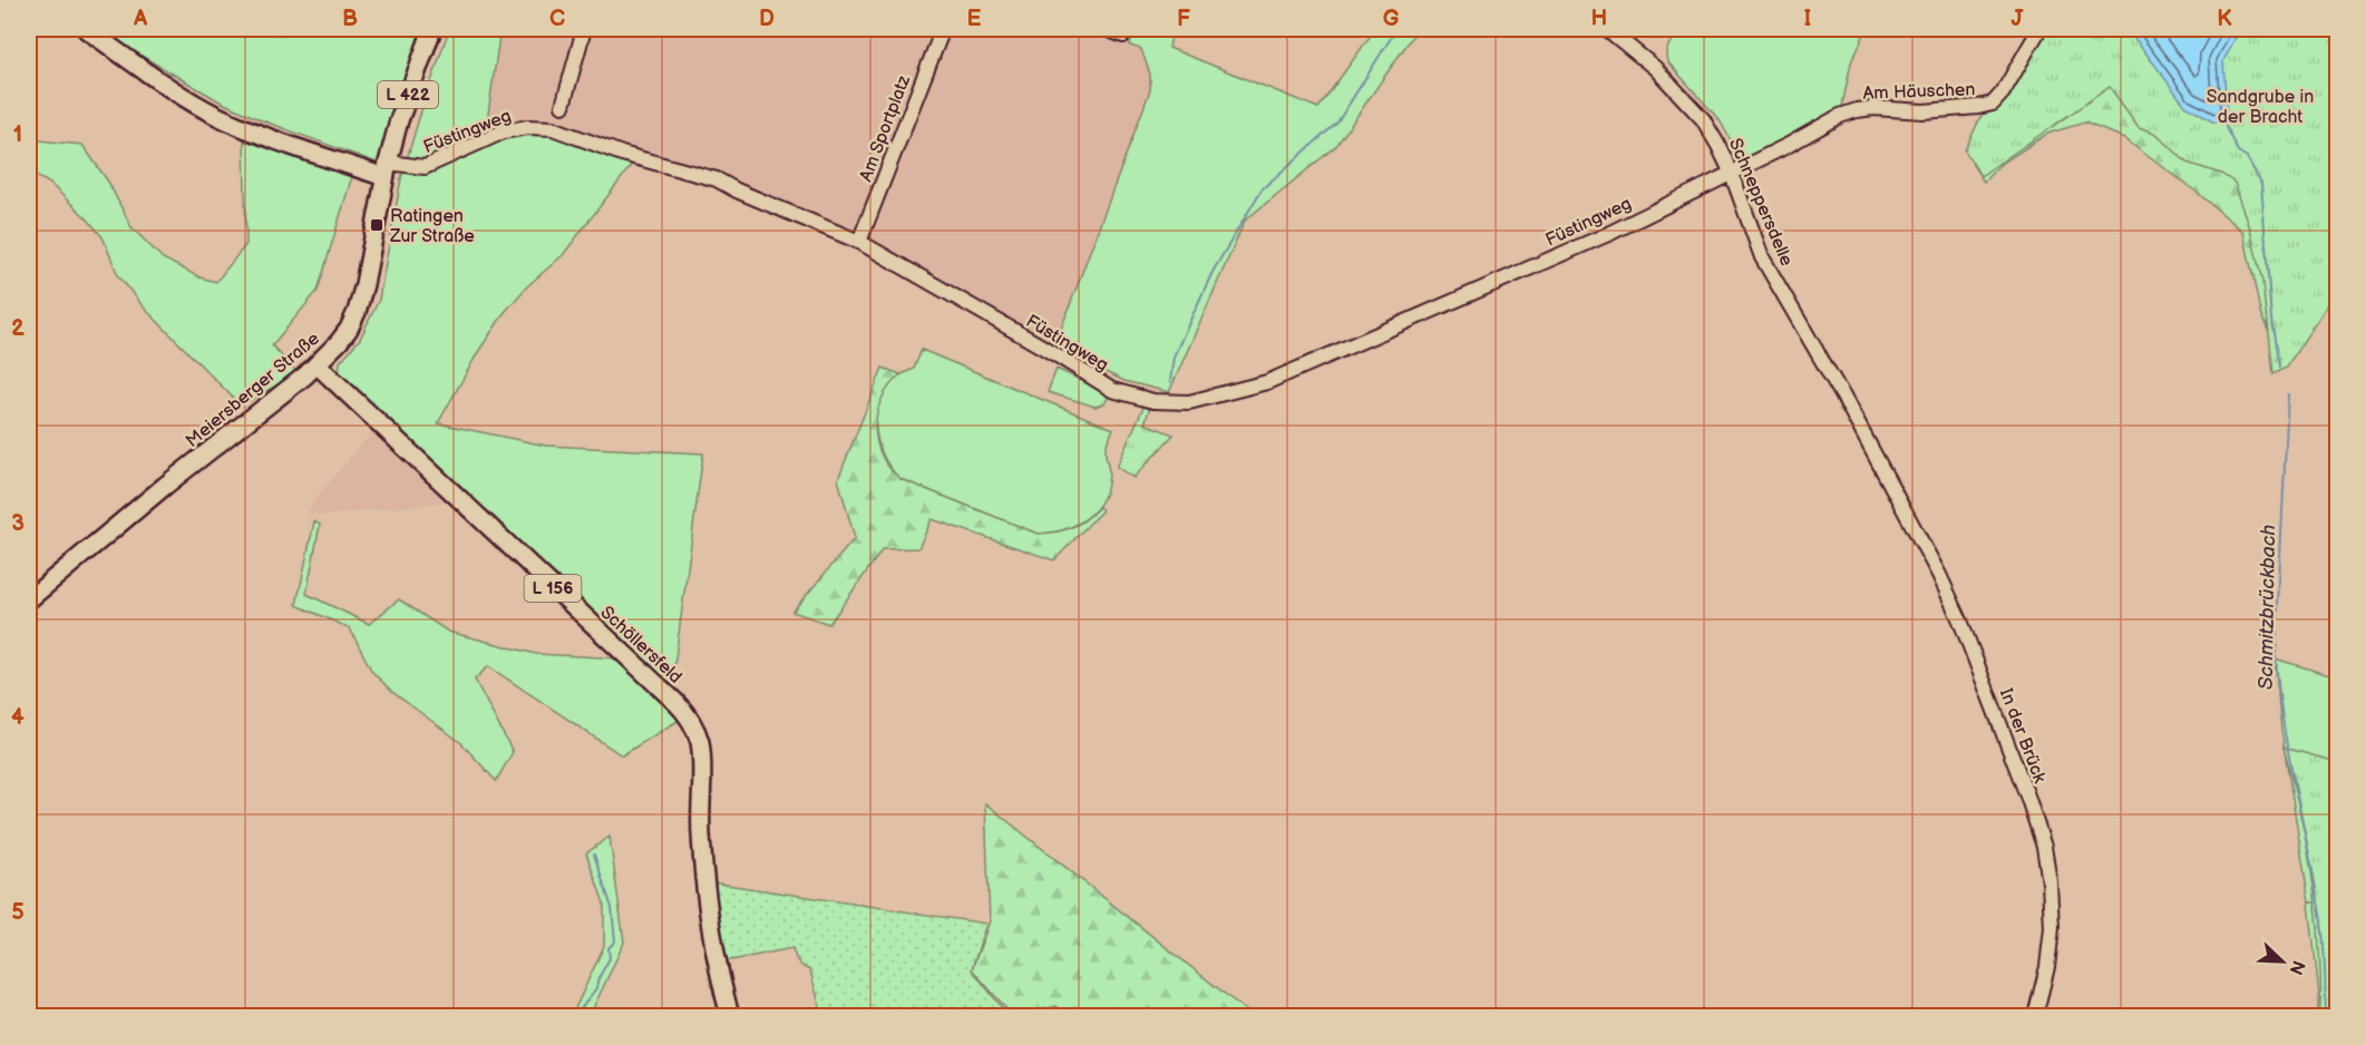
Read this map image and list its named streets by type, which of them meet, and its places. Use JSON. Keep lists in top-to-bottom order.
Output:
{
  "streets": {
    "main road": [
      "L 422",
      "Meiersberger Straße",
      "L 156",
      "Schöllersfeld"
    ],
    "street": [
      "Am Häuschen",
      "Am Sportplatz",
      "Füstingweg",
      "Schneppersdelle",
      "In der Brück"
    ]
  },
  "crossings": [
    ["Am Häuschen", "Füstingweg"],
    ["Am Häuschen", "Schneppersdelle"],
    ["Am Sportplatz", "Füstingweg"],
    ["Füstingweg", "Schneppersdelle"],
    ["Füstingweg", "Meiersberger Straße"],
    ["Schneppersdelle", "In der Brück"],
    ["Meiersberger Straße", "Schöllersfeld"]
  ],
  "water": ["Schmitzbrückbach"],
  "parks": ["Sandgrube in der Bracht"],
  "places": {
    "transit": ["Ratingen Zur Straße"]
  },
  "north": "bottom right",
  "grid": {
    "columns": [
      "A",
      "B",
      "C",
      "D",
      "E",
      "F",
      "G",
      "H",
      "I",
      "J",
      "K"
    ],
    "rows": [
      "1",
      "2",
      "3",
      "4",
      "5"
    ]
  }
}
